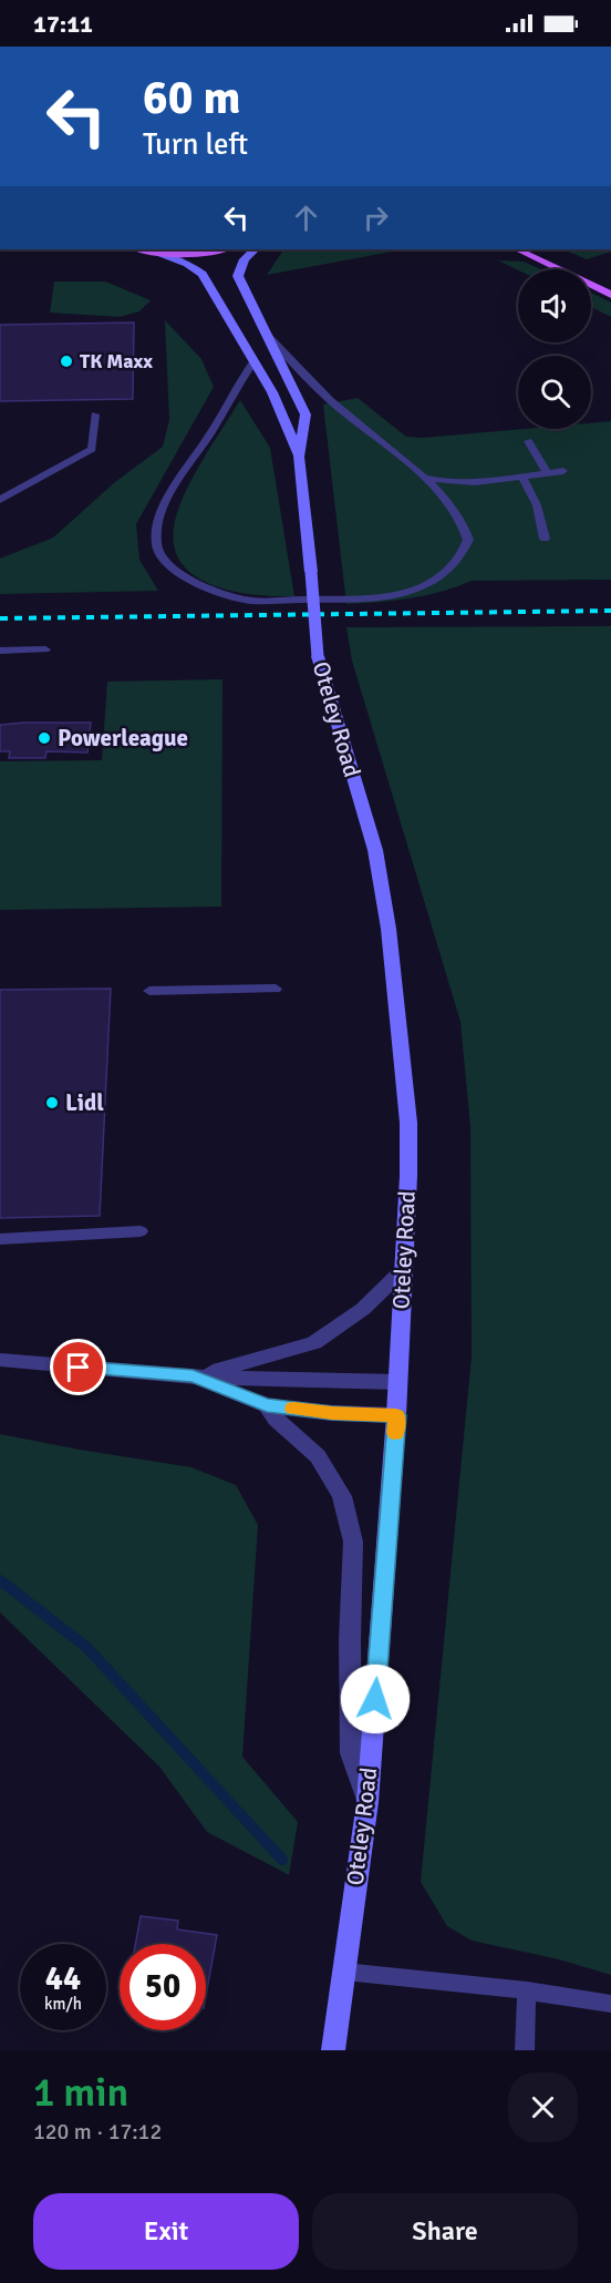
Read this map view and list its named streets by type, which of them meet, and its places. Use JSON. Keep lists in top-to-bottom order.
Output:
{
  "streets": {
    "main road": ["Oteley Road"]
  },
  "places": ["TK Maxx", "Powerleague", "Lidl"],
  "page": {
    "status": "17:11",
    "turn": ["60 m", "Turn left"],
    "speed": "44 km/h",
    "limit": "50",
    "heading": ["1 min", "120 m · 17:12"],
    "buttons": ["Exit", "Share"]
  }
}
